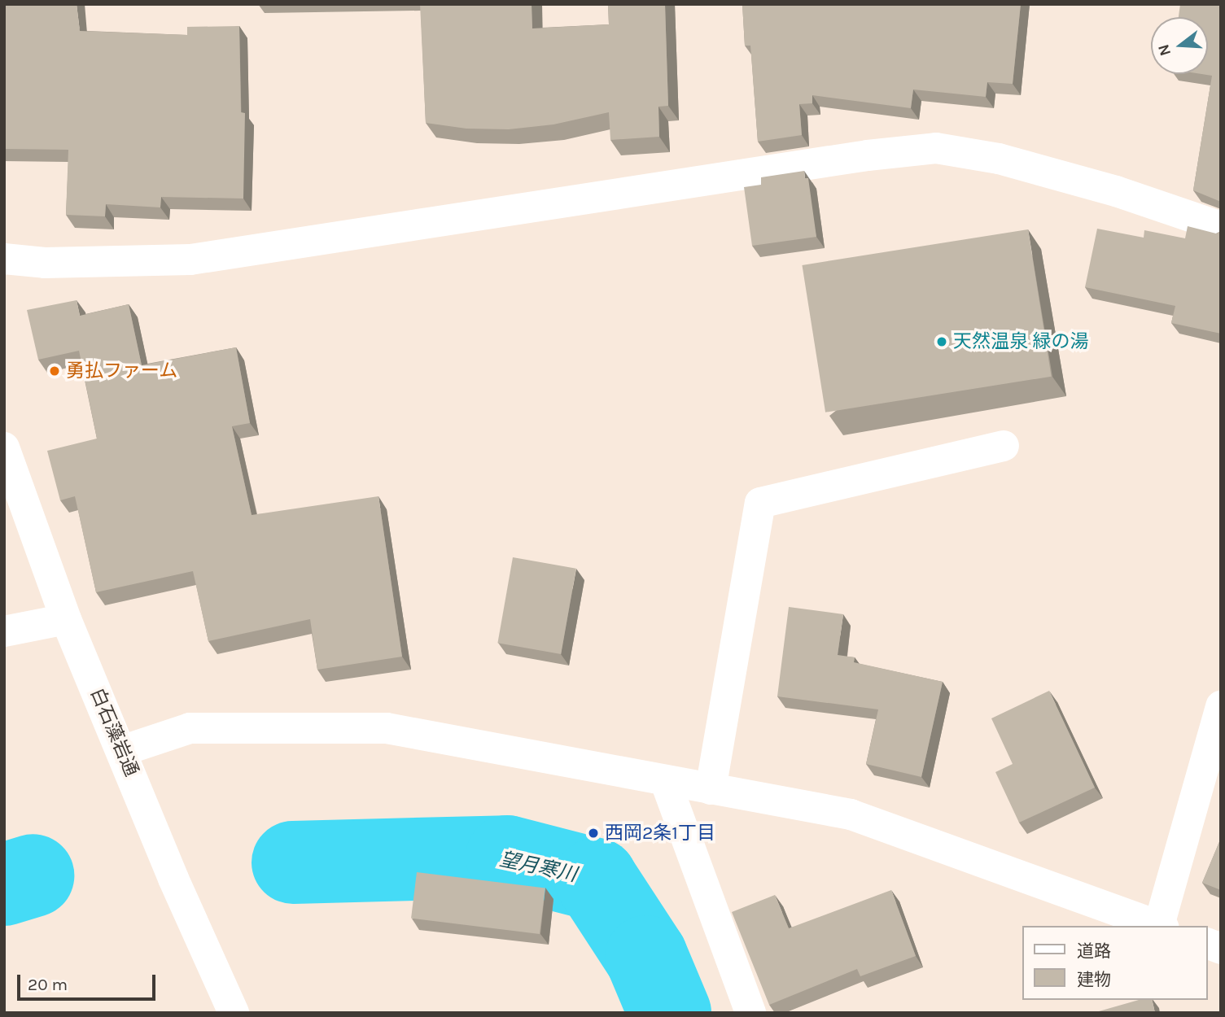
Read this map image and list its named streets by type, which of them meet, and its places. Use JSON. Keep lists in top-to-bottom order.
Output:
{
  "streets": {
    "street": ["白石藻岩通"]
  },
  "water": ["望月寒川"],
  "places": ["天然温泉 緑の湯", "勇払ファーム", "西岡2条1丁目"],
  "legend": ["道路", "建物"],
  "scale_bar": "20 m",
  "north": "left"
}
